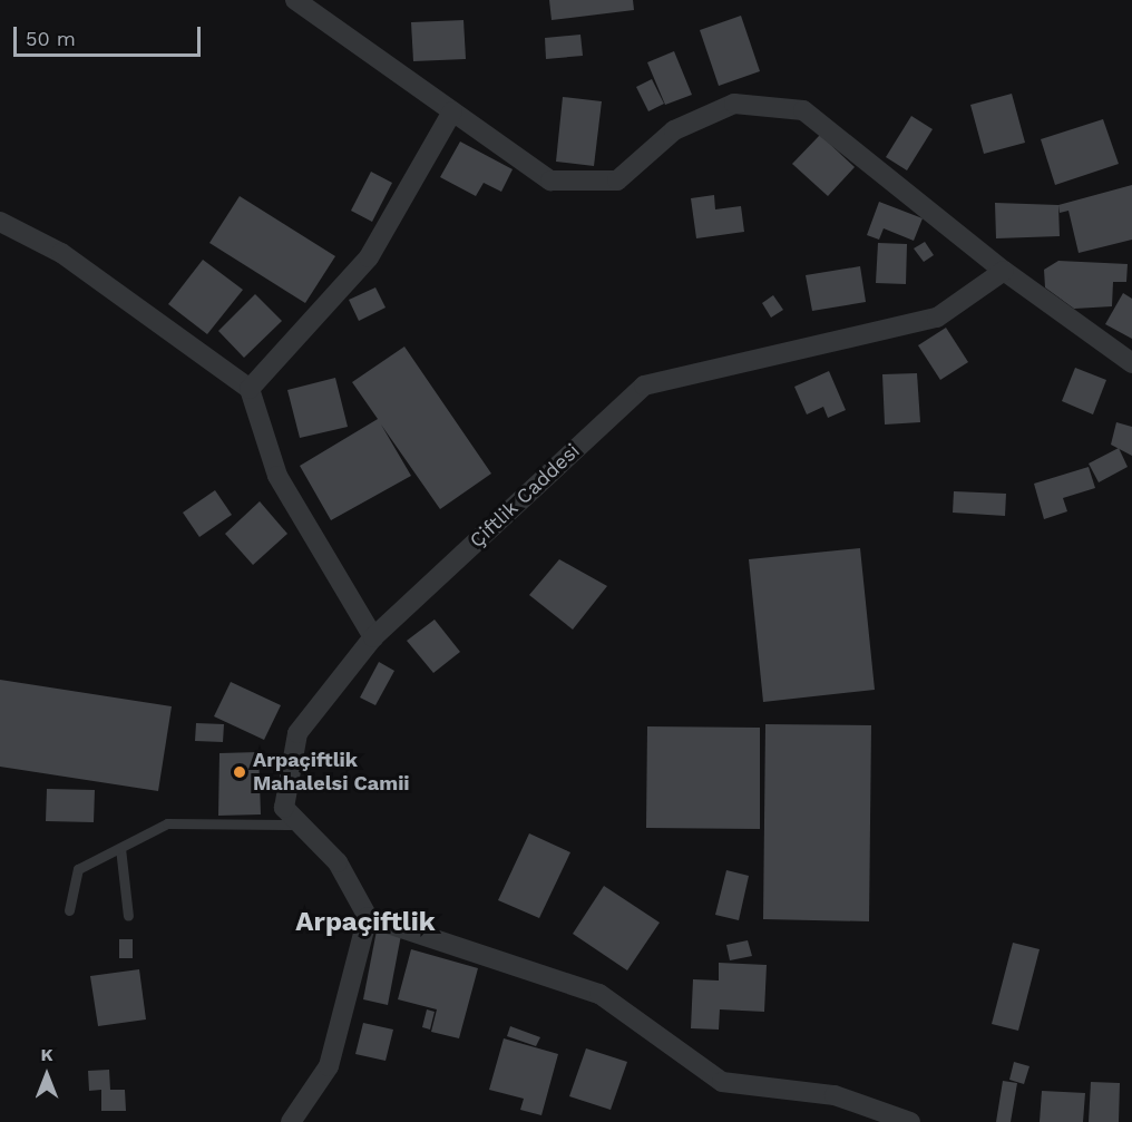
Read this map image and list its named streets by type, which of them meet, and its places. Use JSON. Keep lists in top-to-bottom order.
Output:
{
  "streets": {
    "street": ["Çiftlik Caddesi"]
  },
  "districts": ["Arpaçiftlik"],
  "places": ["Arpaçiftlik Mahalelsi Camii"],
  "scale_bar": "50 m",
  "north": "top"
}
